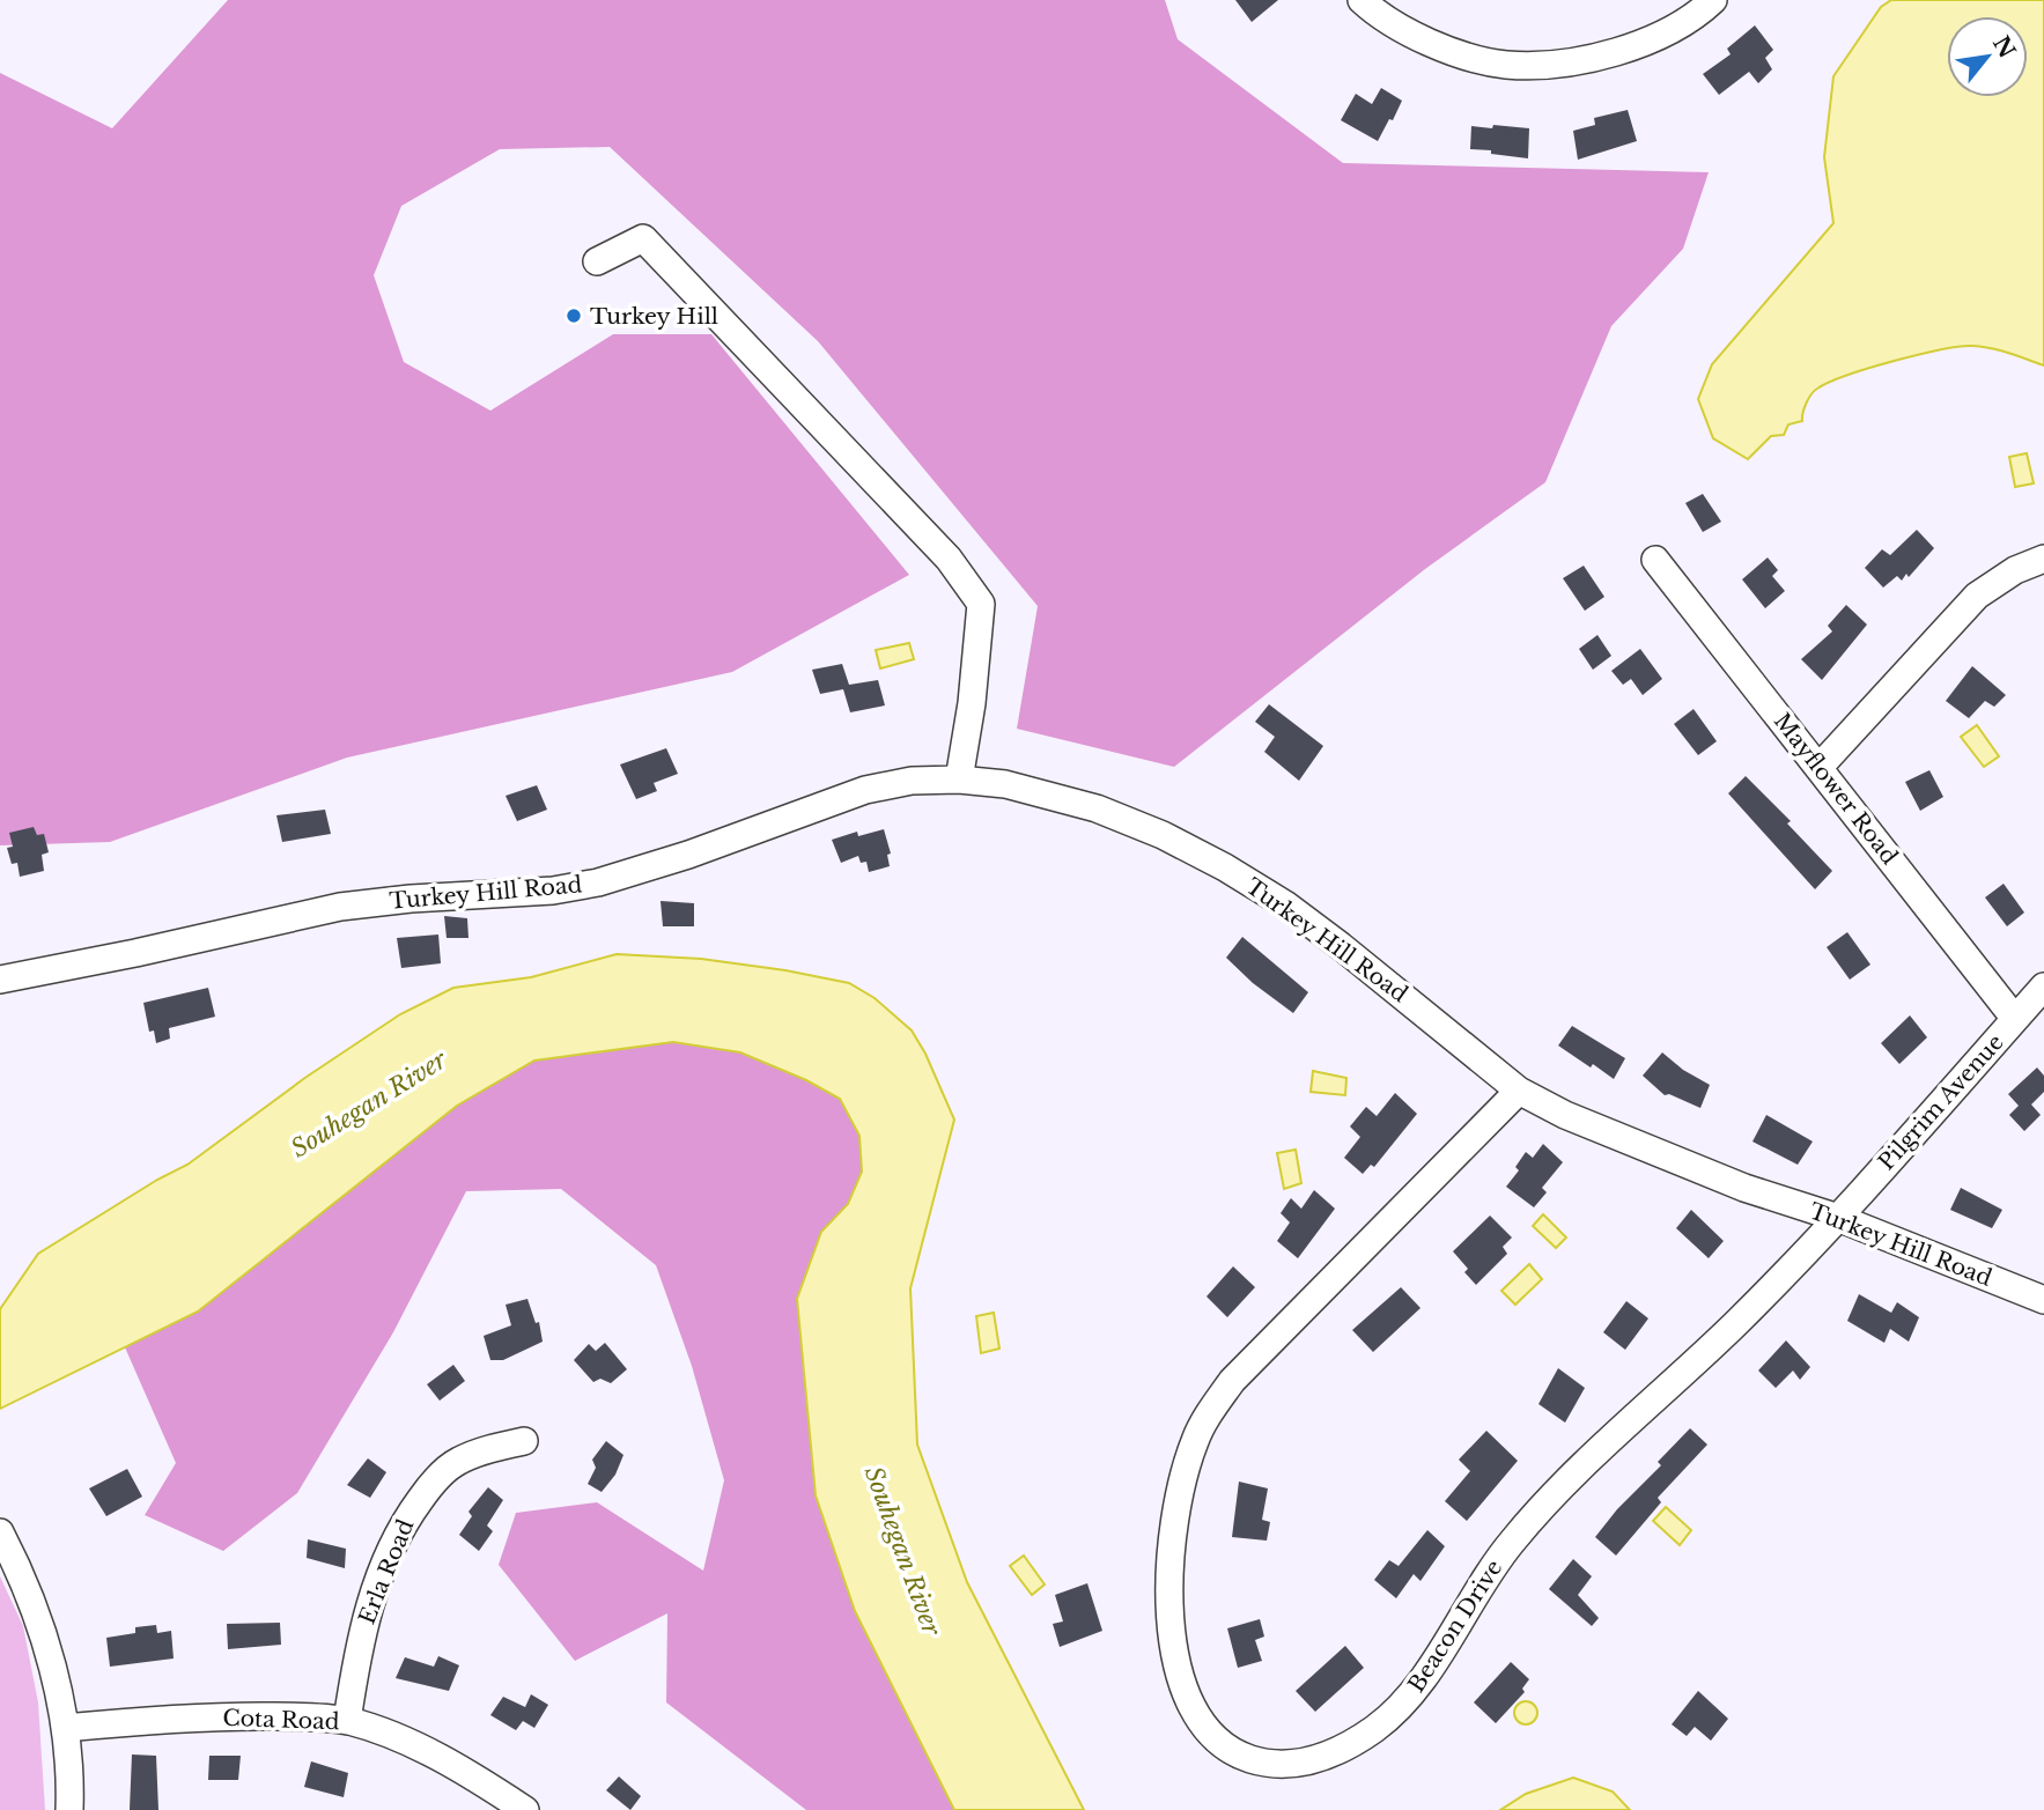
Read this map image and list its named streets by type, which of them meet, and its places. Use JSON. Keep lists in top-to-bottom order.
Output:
{
  "streets": {
    "street": [
      "Mayflower Road",
      "Turkey Hill Road",
      "Pilgrim Avenue",
      "Erla Road",
      "Beacon Drive",
      "Cota Road"
    ]
  },
  "crossings": [
    ["Mayflower Road", "Pilgrim Avenue"],
    ["Turkey Hill Road", "Pilgrim Avenue"],
    ["Turkey Hill Road", "Beacon Drive"],
    ["Pilgrim Avenue", "Beacon Drive"],
    ["Erla Road", "Cota Road"]
  ],
  "water": ["Souhegan River"],
  "places": ["Turkey Hill"],
  "north": "top right"
}
